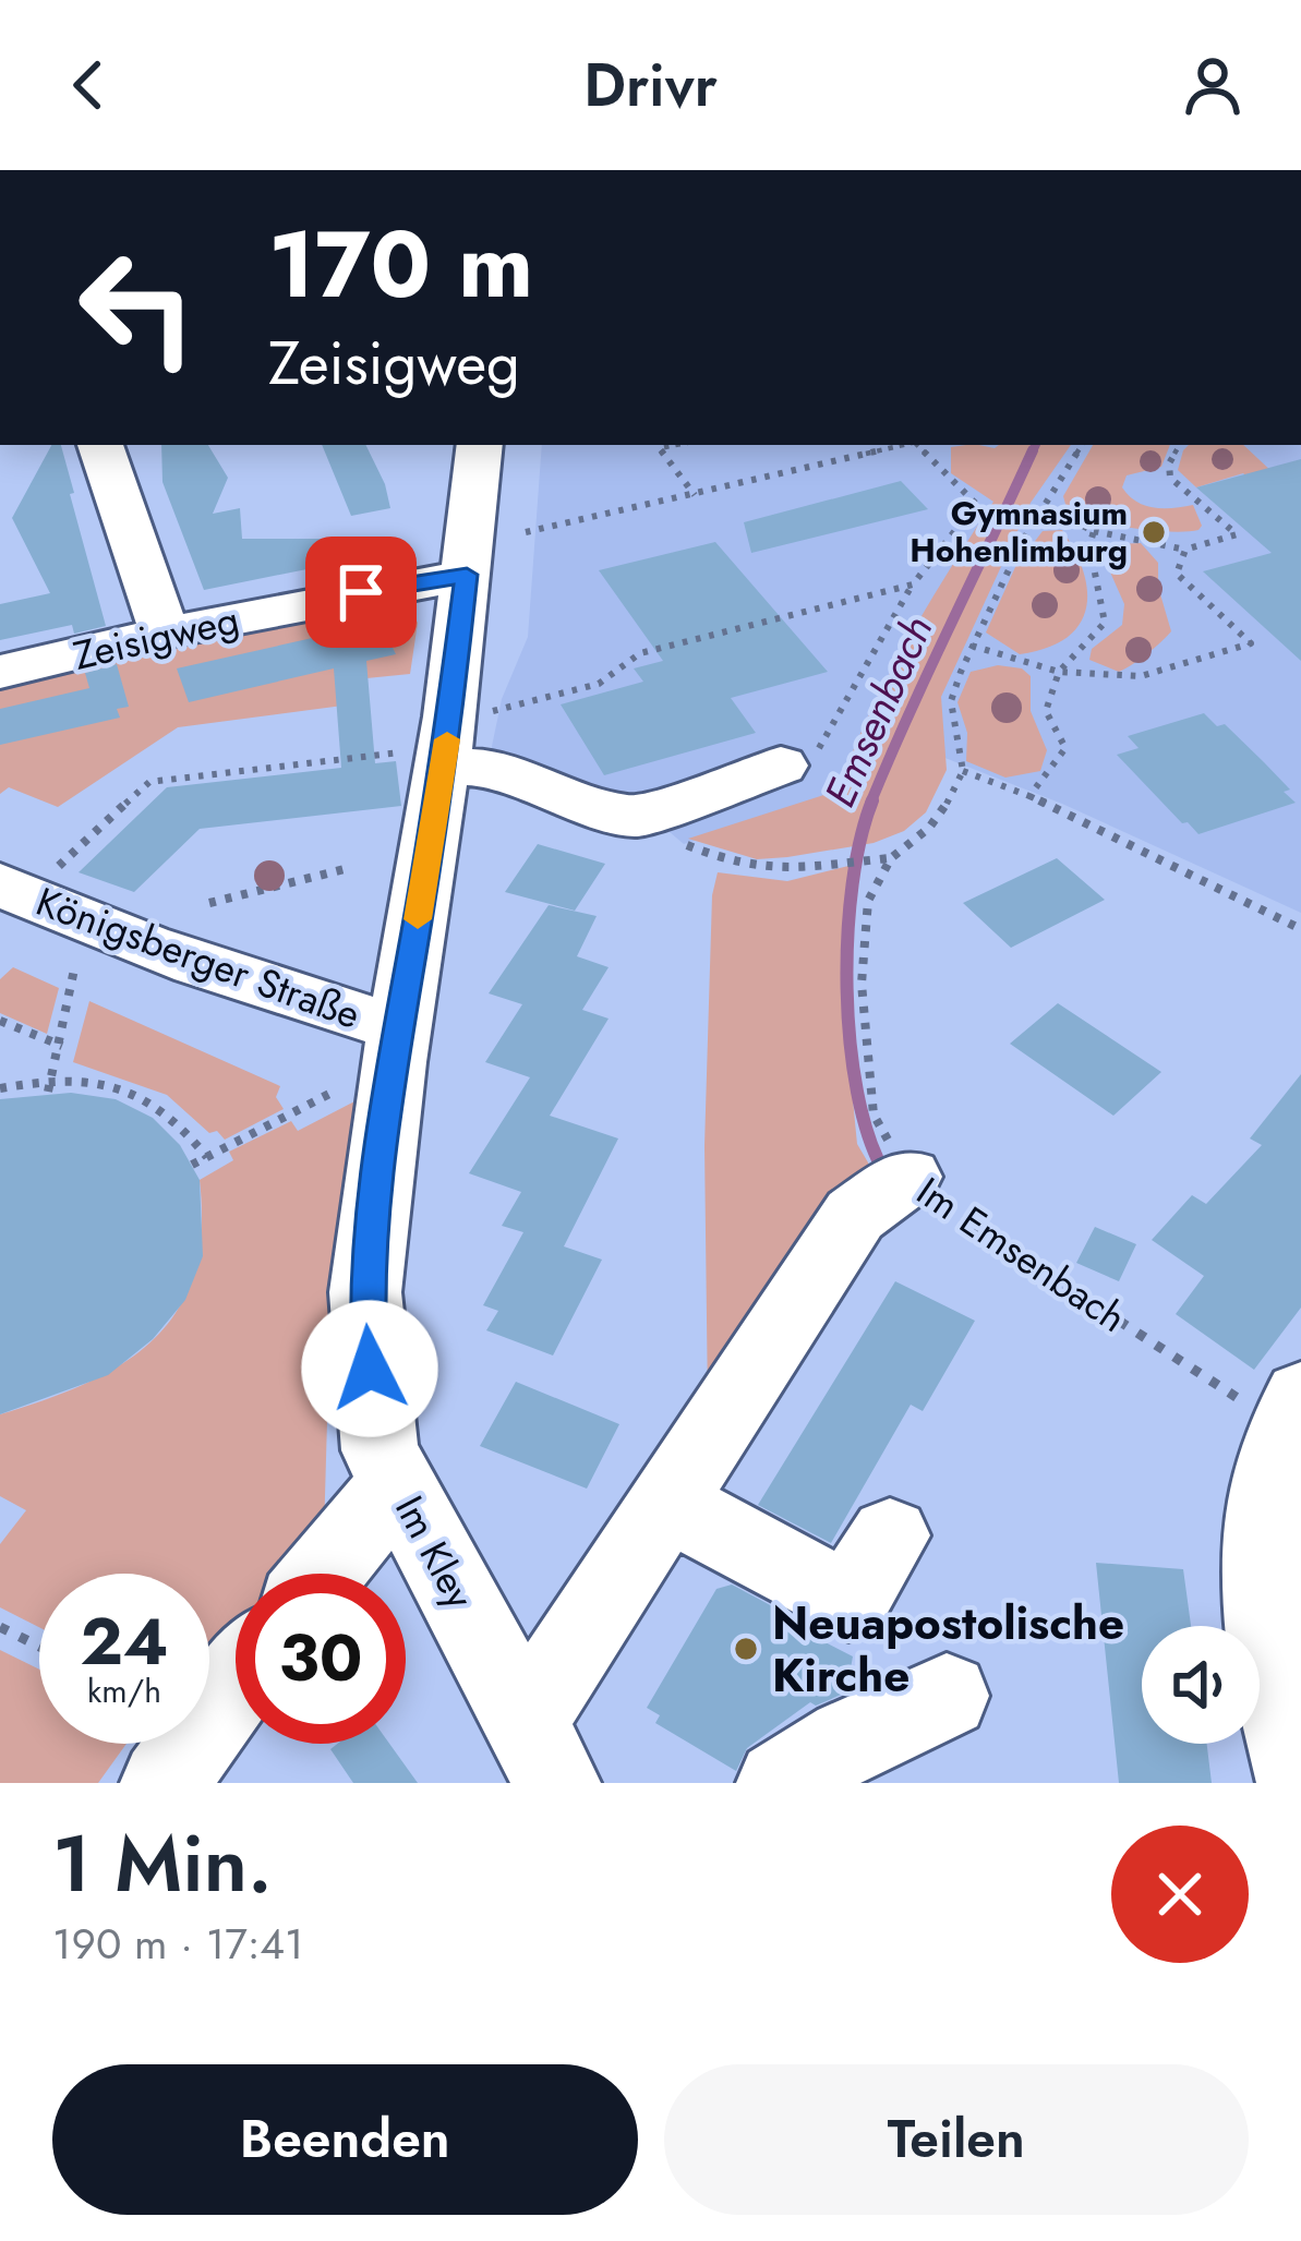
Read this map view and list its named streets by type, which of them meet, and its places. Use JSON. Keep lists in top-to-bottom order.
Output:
{
  "streets": {
    "street": ["Zeisigweg", "Königsberger Straße", "Im Kley"],
    "path": ["Im Emsenbach"]
  },
  "crossings": [
    ["Zeisigweg", "Im Kley"],
    ["Königsberger Straße", "Im Kley"],
    ["Im Emsenbach", "Im Kley"]
  ],
  "water": ["Emsenbach"],
  "places": ["Gymnasium Hohenlimburg", "Neuapostolische Kirche"],
  "page": {
    "header": "Drivr",
    "turn": ["170 m", "Zeisigweg"],
    "speed": "24 km/h",
    "limit": "30",
    "heading": ["1 Min.", "190 m · 17:41"],
    "buttons": ["Beenden", "Teilen"]
  }
}
